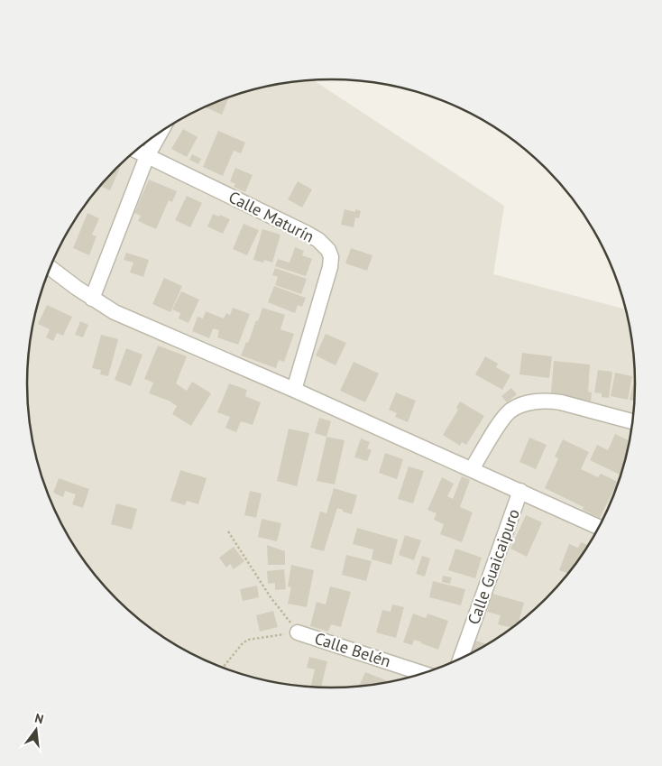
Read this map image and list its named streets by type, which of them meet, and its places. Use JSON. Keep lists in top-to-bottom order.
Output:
{
  "streets": {
    "street": ["Calle Maturín", "Calle Guaicaipuro", "Calle Belén"]
  },
  "north": "top"
}
